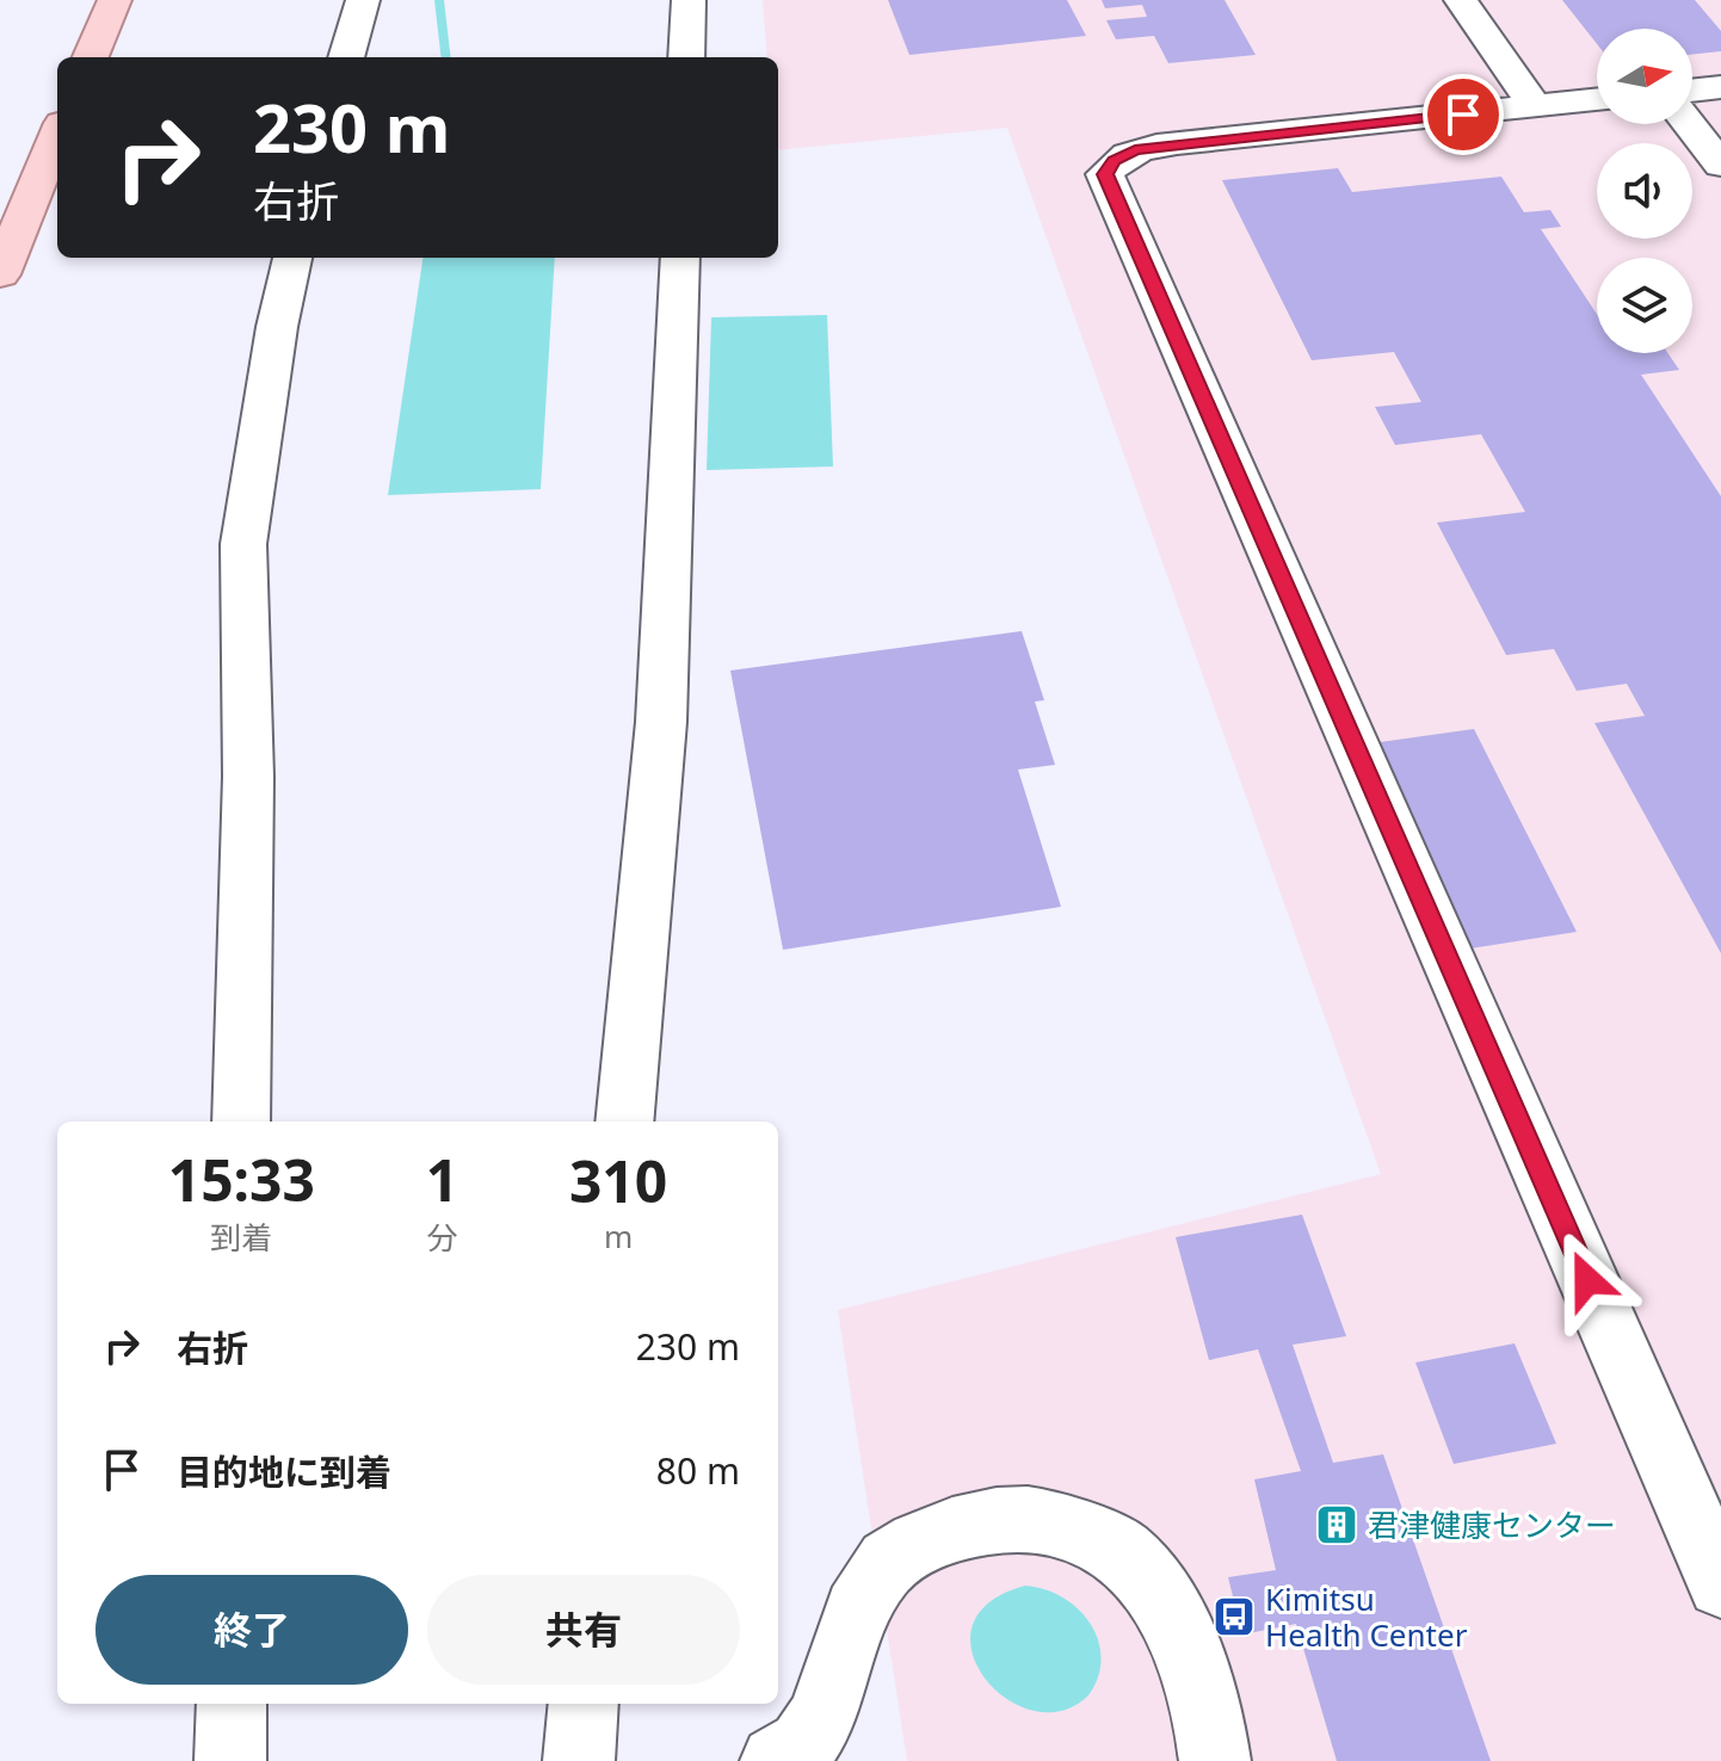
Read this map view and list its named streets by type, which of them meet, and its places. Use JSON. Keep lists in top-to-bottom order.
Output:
{
  "places": {
    "building": ["君津健康センター"],
    "bus stop": ["Kimitsu Health Center"]
  },
  "north": "right",
  "page": {
    "turn": ["230 m", "右折"],
    "eta": [
      "15:33",
      "到着",
      "1",
      "分",
      "310",
      "m"
    ],
    "list": [
      {
        "name": "右折",
        "value": "230 m"
      },
      {
        "name": "目的地に到着",
        "value": "80 m"
      }
    ],
    "buttons": ["終了", "共有"]
  }
}
